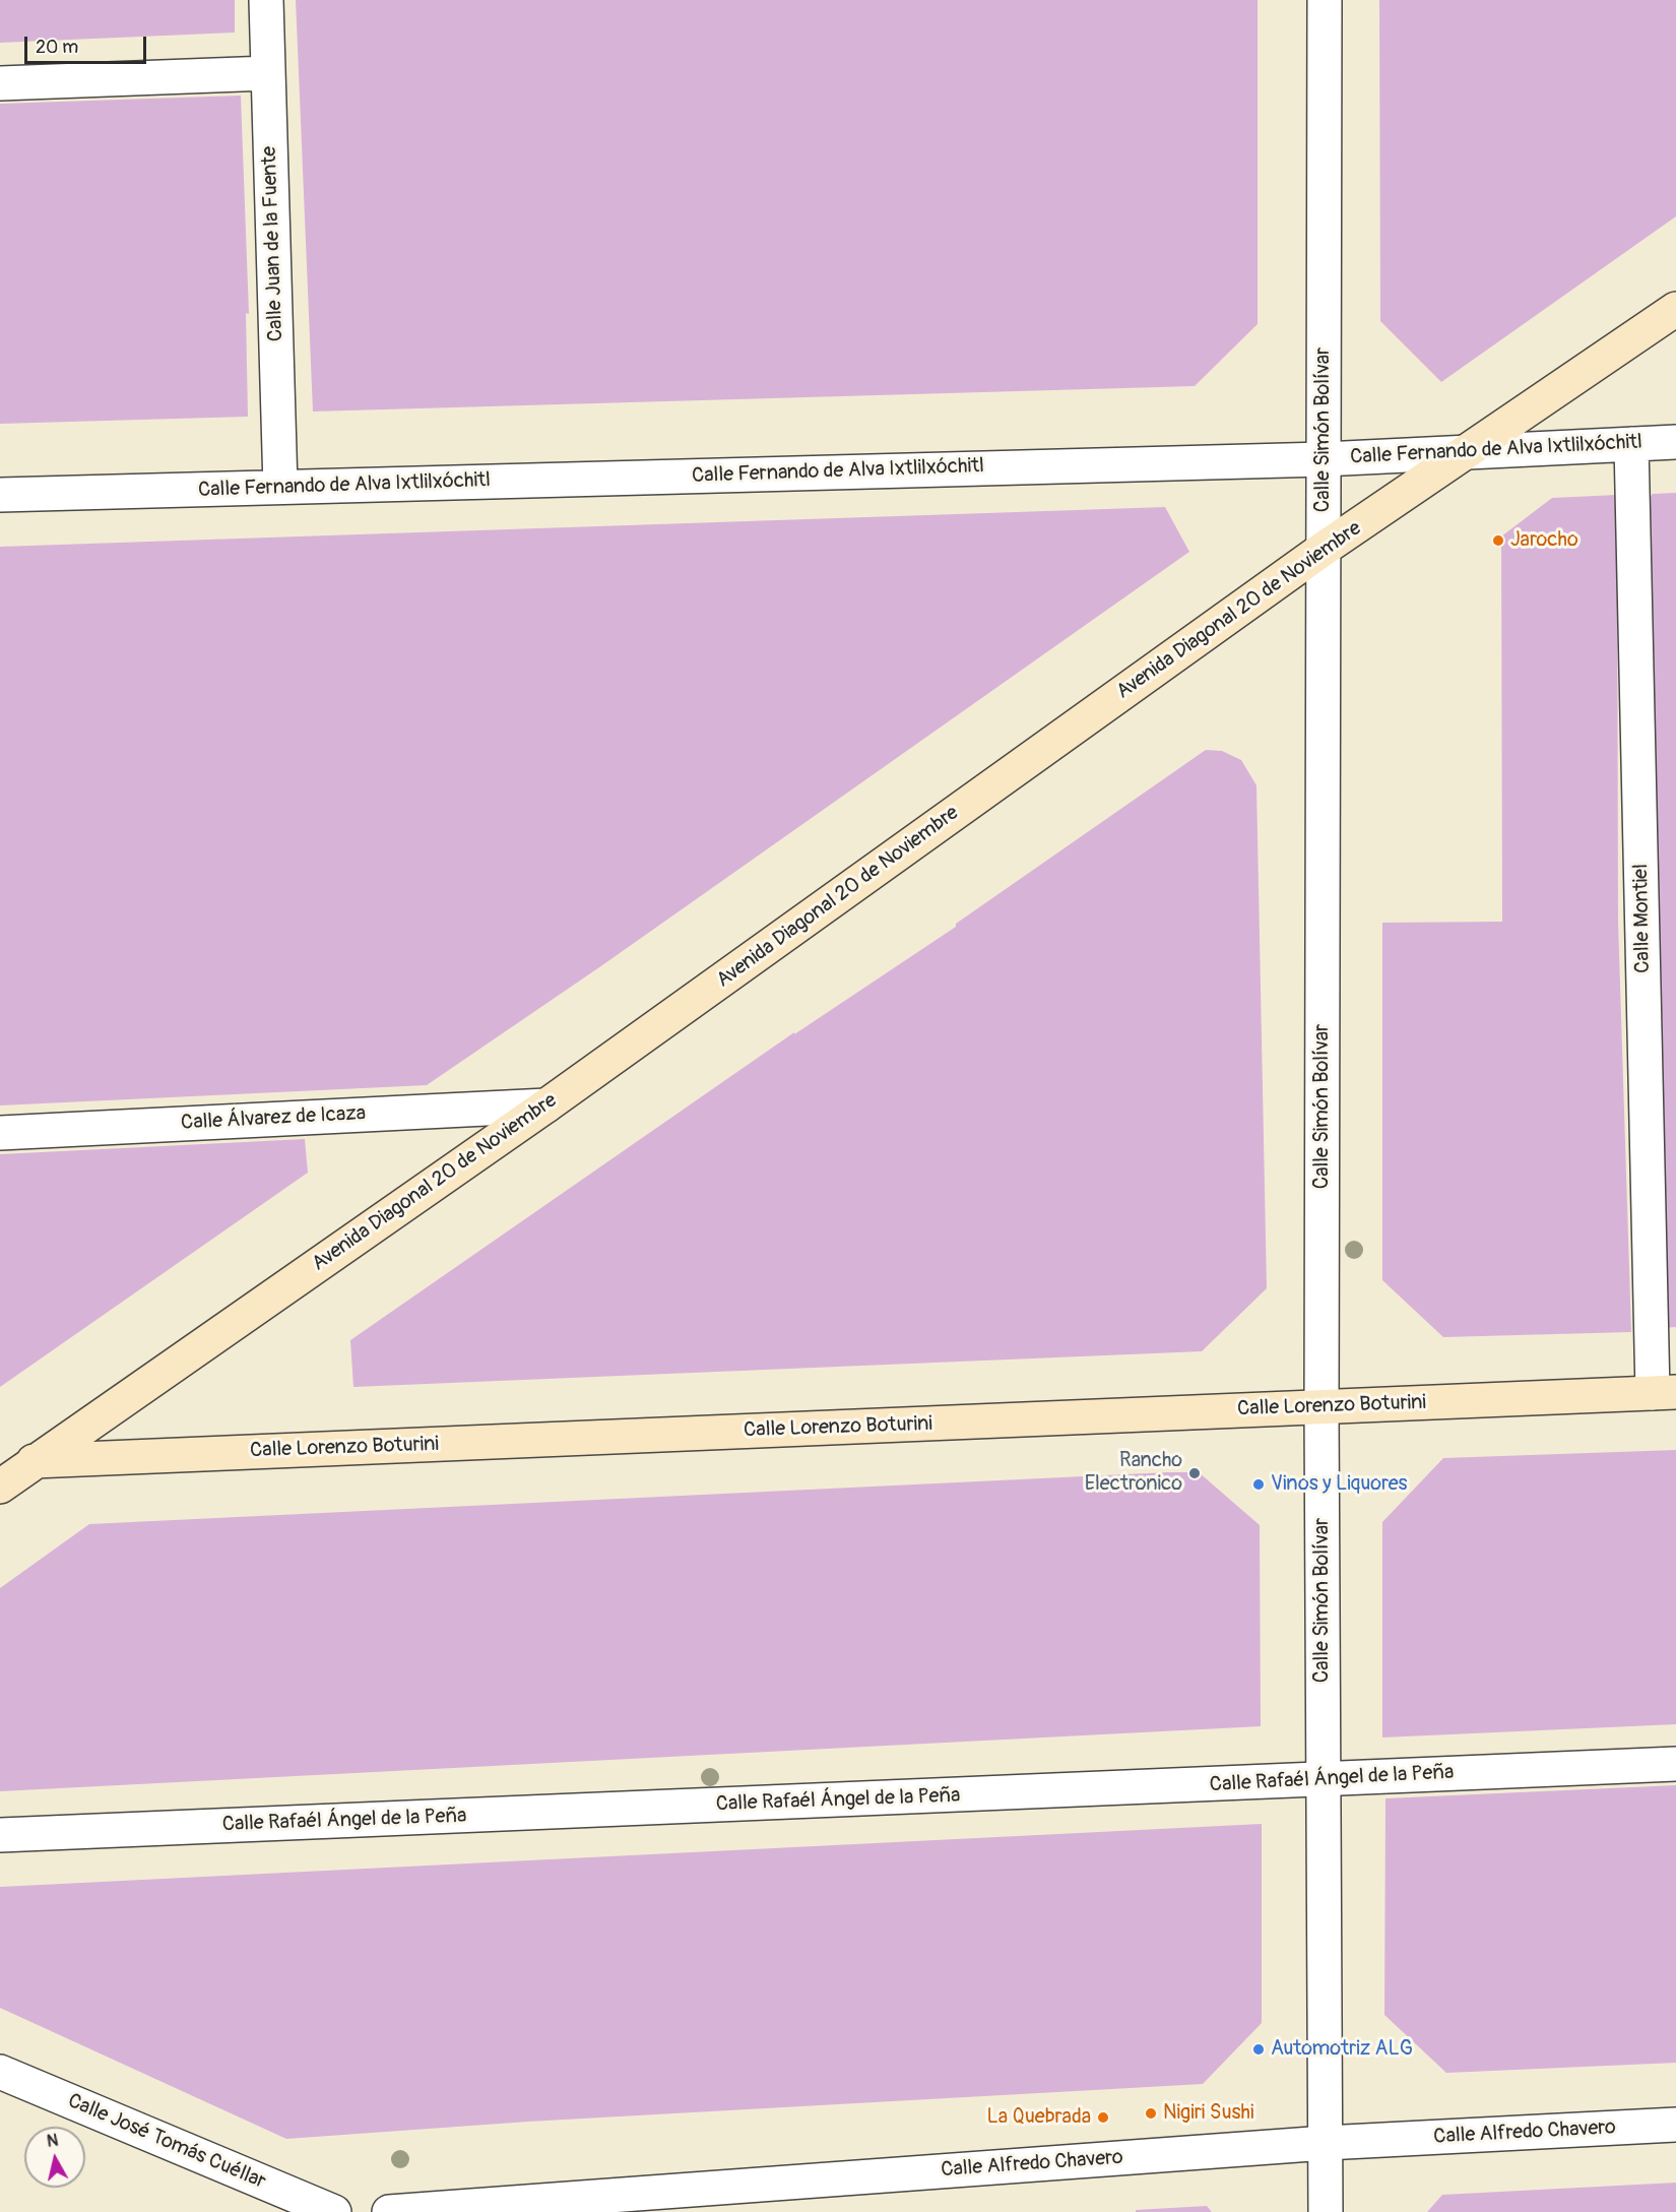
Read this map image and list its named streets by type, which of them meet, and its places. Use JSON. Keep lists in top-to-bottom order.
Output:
{
  "streets": {
    "main road": ["Avenida Diagonal 20 de Noviembre", "Calle Lorenzo Boturini"],
    "street": [
      "Calle Juan de la Fuente",
      "Calle Simón Bolívar",
      "Calle Fernando de Alva Ixtlilxóchitl",
      "Calle Montiel",
      "Calle Álvarez de Icaza",
      "Calle Rafaél Ángel de la Peña",
      "Calle Alfredo Chavero",
      "Calle José Tomás Cuéllar"
    ]
  },
  "crossings": [
    ["Calle Juan de la Fuente", "Calle Fernando de Alva Ixtlilxóchitl"],
    ["Calle Simón Bolívar", "Calle Fernando de Alva Ixtlilxóchitl"],
    ["Calle Simón Bolívar", "Avenida Diagonal 20 de Noviembre"],
    ["Calle Simón Bolívar", "Calle Lorenzo Boturini"],
    ["Calle Simón Bolívar", "Calle Rafaél Ángel de la Peña"],
    ["Calle Simón Bolívar", "Calle Alfredo Chavero"],
    ["Calle Fernando de Alva Ixtlilxóchitl", "Avenida Diagonal 20 de Noviembre"],
    ["Calle Fernando de Alva Ixtlilxóchitl", "Calle Montiel"],
    ["Avenida Diagonal 20 de Noviembre", "Calle Álvarez de Icaza"],
    ["Avenida Diagonal 20 de Noviembre", "Calle Lorenzo Boturini"],
    ["Calle Montiel", "Calle Lorenzo Boturini"]
  ],
  "places": [
    "Jarocho",
    "Rancho Electronico",
    "Vinos y Liquores",
    "Automotriz ALG",
    "Nigiri Sushi",
    "La Quebrada"
  ],
  "scale_bar": "20 m",
  "north": "top"
}
